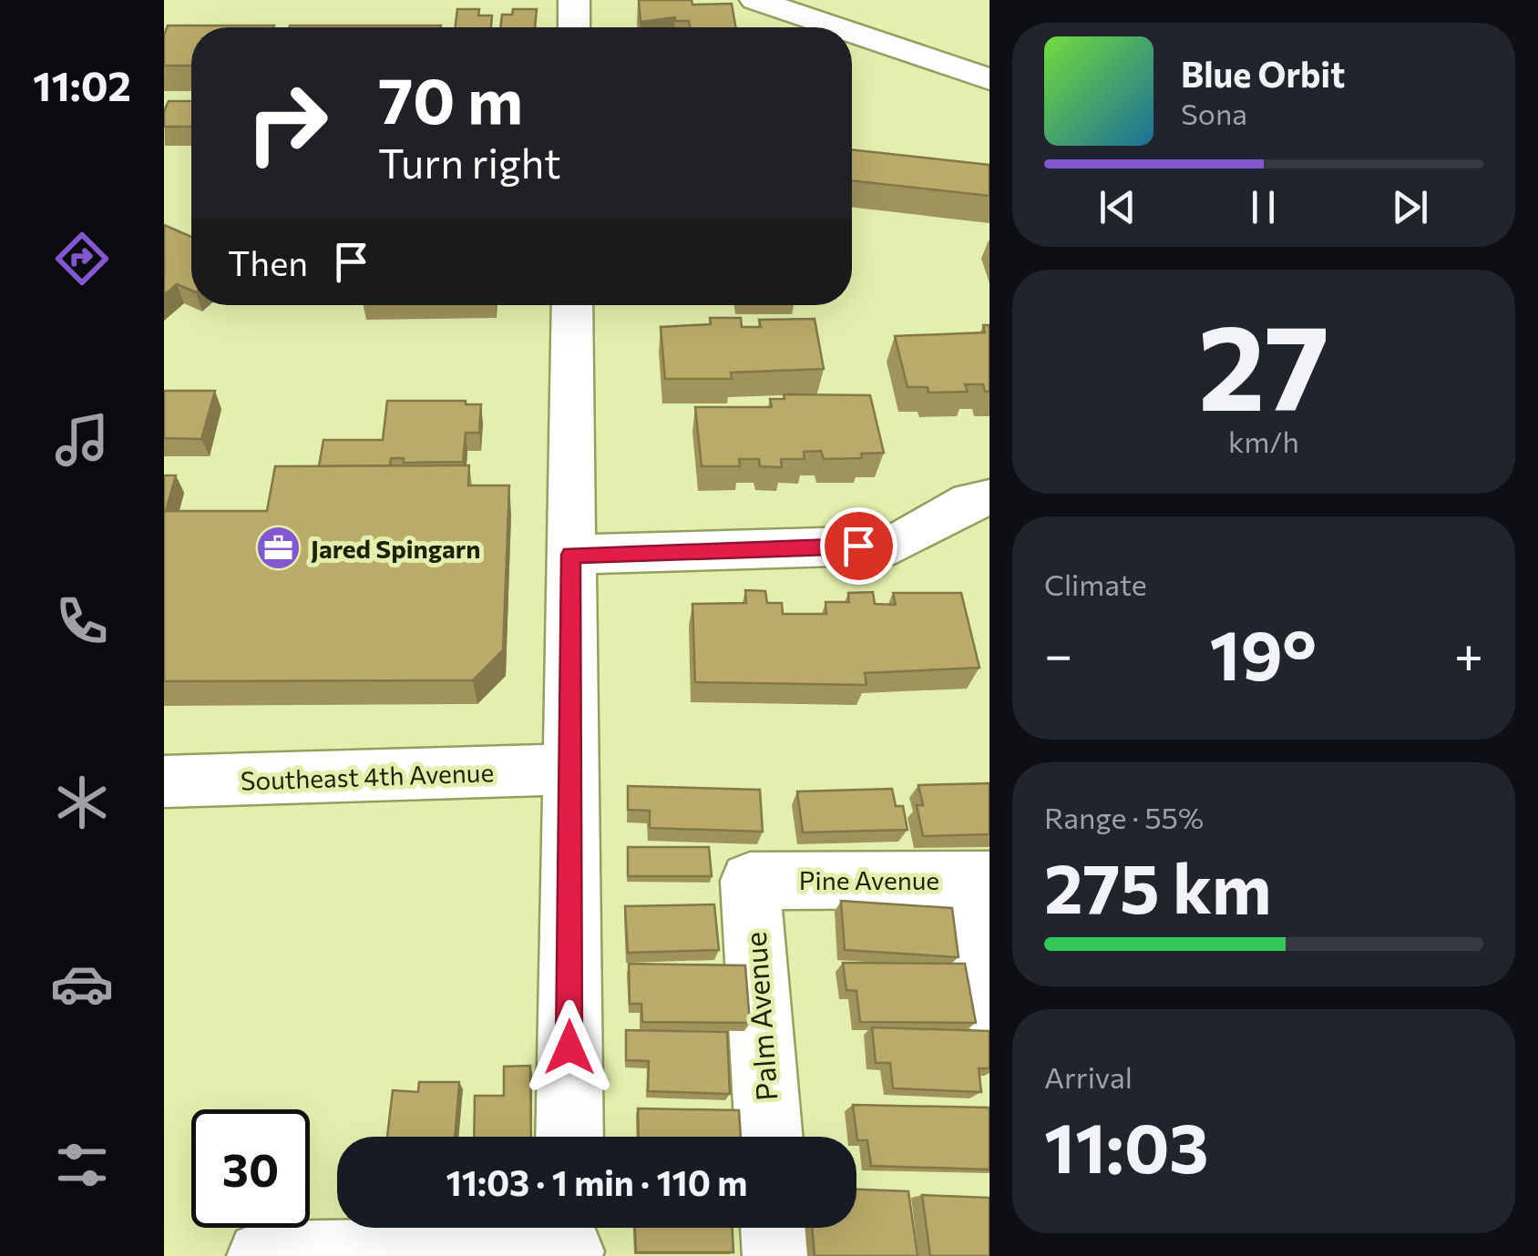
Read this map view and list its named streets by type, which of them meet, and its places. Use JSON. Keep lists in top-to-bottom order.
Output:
{
  "streets": {
    "street": ["Southeast 4th Avenue", "Pine Avenue", "Palm Avenue"]
  },
  "crossings": [
    ["Pine Avenue", "Palm Avenue"]
  ],
  "places": {
    "office": ["Jared Spingarn"]
  },
  "page": {
    "tabs": "11:02",
    "turn": ["70 m", "Turn right"],
    "song": ["Blue Orbit", "Sona"],
    "then": "Then",
    "tile": [
      ["27", "km/h"],
      "Climate",
      ["Range · 55%", "275 km"],
      ["Arrival", "11:03"]
    ],
    "heat": ["−", "19°", "+"],
    "limit": "30",
    "trip": "11:03 · 1 min · 110 m"
  }
}
